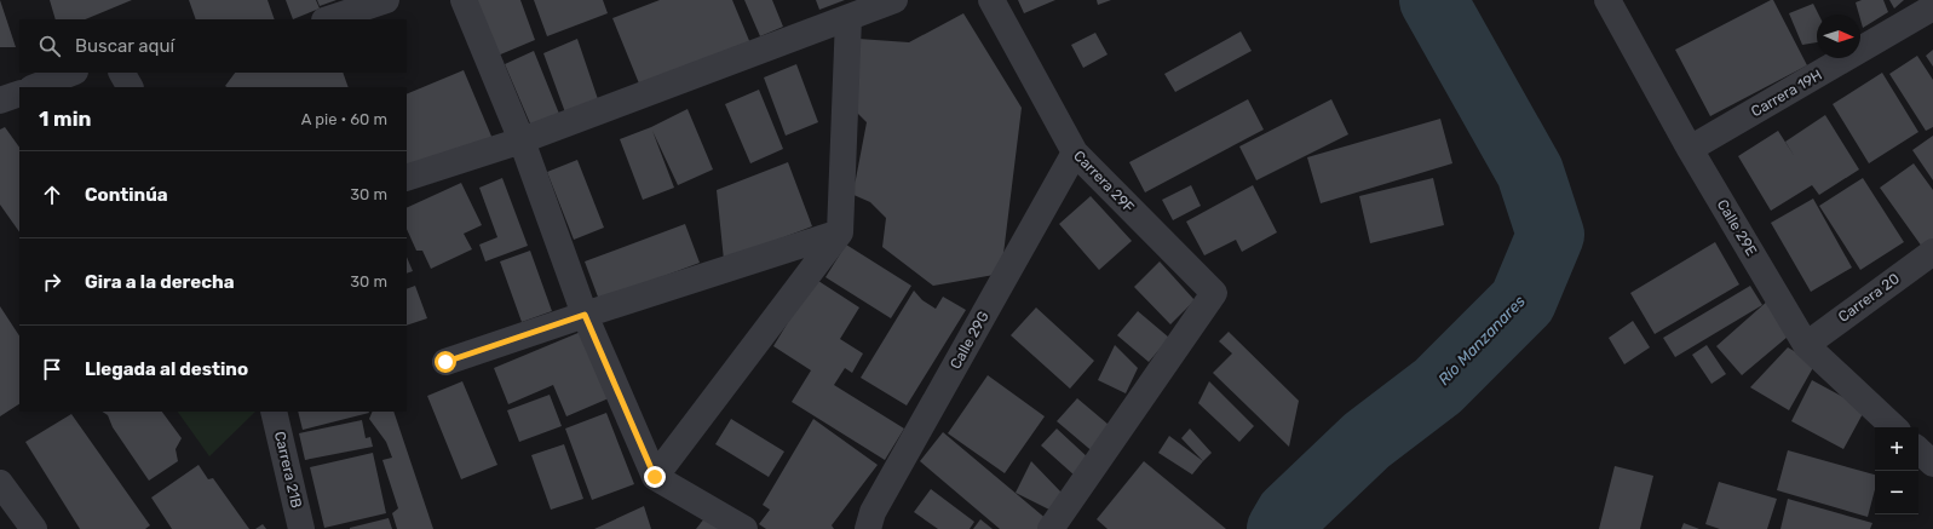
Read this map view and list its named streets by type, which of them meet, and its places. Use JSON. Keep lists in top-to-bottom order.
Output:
{
  "streets": {
    "street": [
      "Carrera 19H",
      "Carrera 29F",
      "Calle 29E",
      "Carrera 20",
      "Calle 29G",
      "Carrera 21B"
    ]
  },
  "crossings": [
    ["Carrera 19H", "Calle 29E"],
    ["Carrera 29F", "Calle 29G"],
    ["Calle 29E", "Carrera 20"]
  ],
  "water": ["Río Manzanares"],
  "north": "right",
  "page": {
    "search": "Buscar aquí",
    "heading": ["1 min", "A pie · 60 m"],
    "list": [
      ["Continúa", "30 m"],
      ["Gira a la derecha", "30 m"],
      "Llegada al destino"
    ],
    "map_buttons": ["+", "−"]
  }
}
